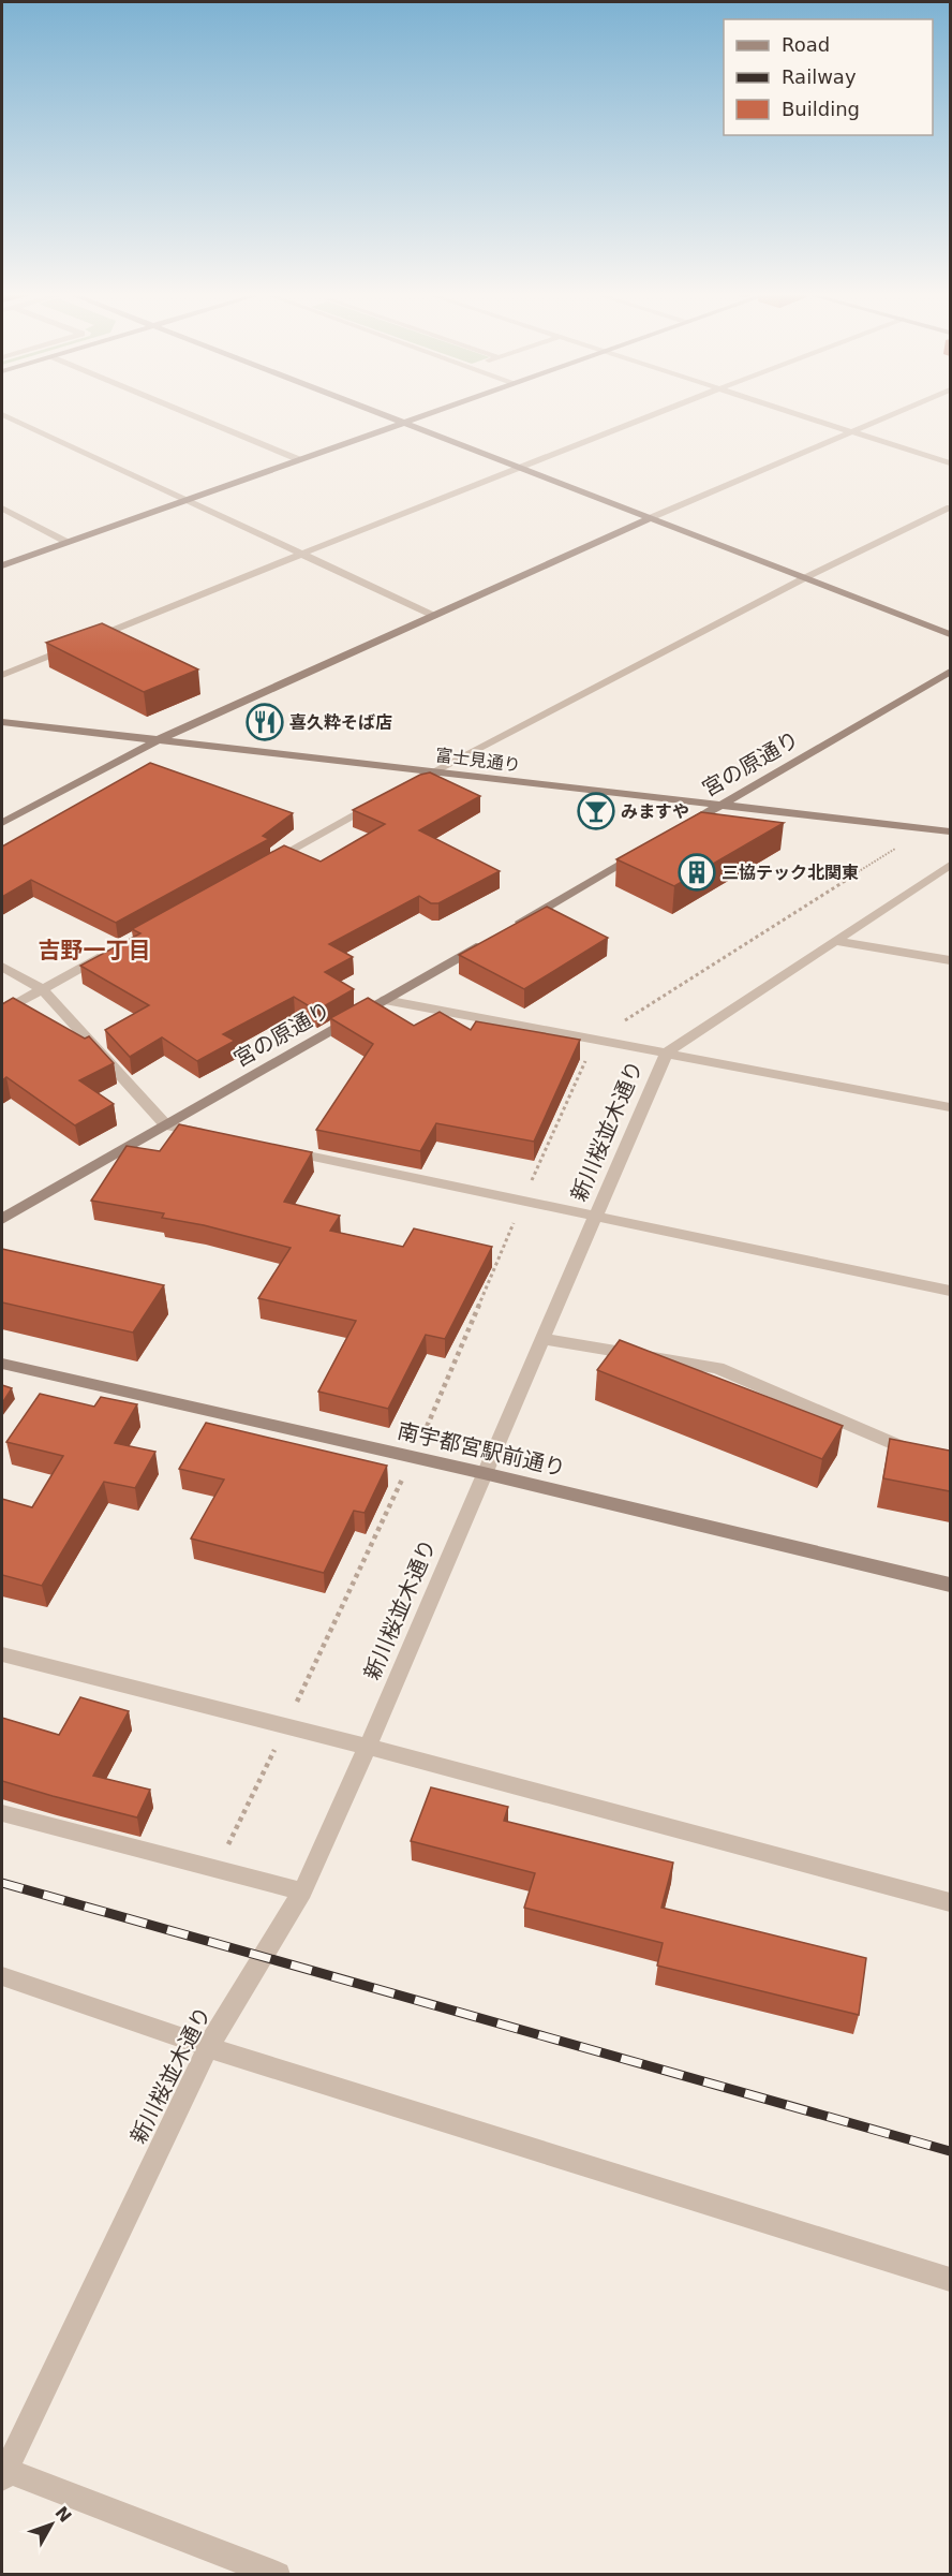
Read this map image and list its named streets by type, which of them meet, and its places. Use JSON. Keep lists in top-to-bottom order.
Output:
{
  "streets": {
    "street": [
      "富士見通り",
      "宮の原通り",
      "新川桜並木通り",
      "南宇都宮駅前通り"
    ]
  },
  "crossings": [
    ["富士見通り", "宮の原通り"],
    ["新川桜並木通り", "南宇都宮駅前通り"]
  ],
  "districts": ["吉野一丁目"],
  "places": {
    "restaurant": ["喜久粋そば店"],
    "bar": ["みますや"],
    "building": ["三協テック北関東"]
  },
  "legend": ["Road", "Railway", "Building"],
  "north": "top right"
}
